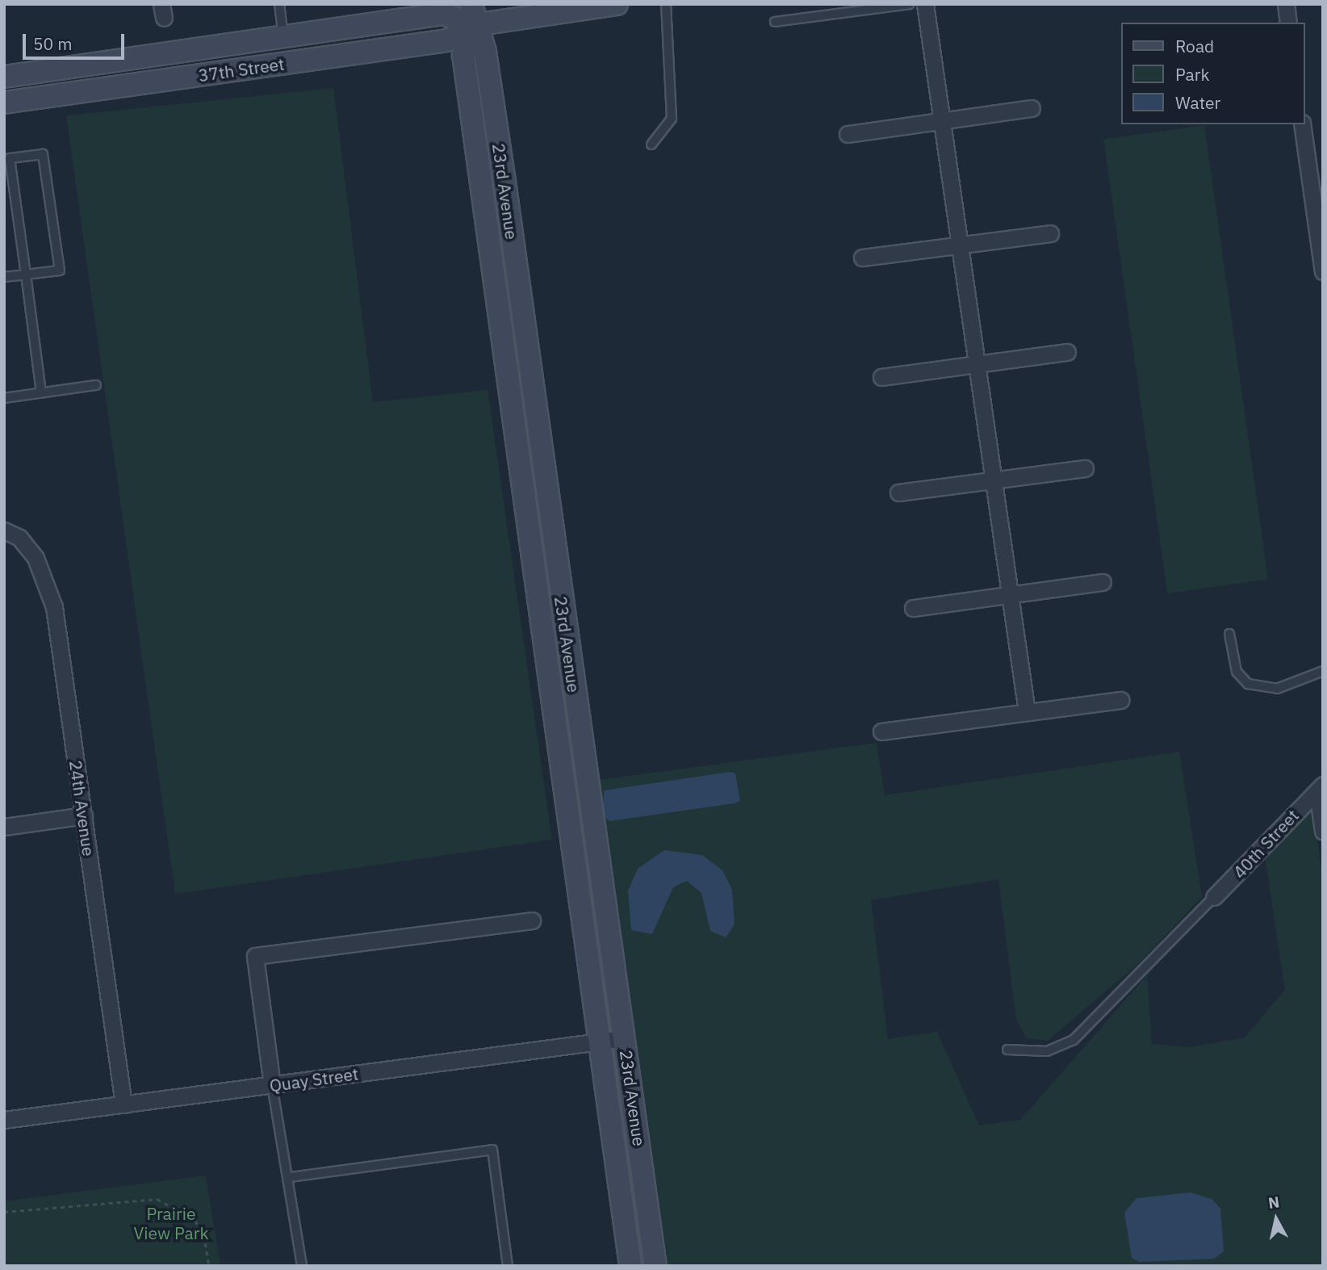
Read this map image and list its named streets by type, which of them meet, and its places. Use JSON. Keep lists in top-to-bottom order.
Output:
{
  "streets": {
    "main road": ["37th Street", "23rd Avenue"],
    "street": ["24th Avenue", "40th Street", "Quay Street"]
  },
  "crossings": [
    ["37th Street", "23rd Avenue"],
    ["23rd Avenue", "Quay Street"],
    ["24th Avenue", "Quay Street"]
  ],
  "parks": ["Prairie View Park"],
  "legend": ["Road", "Park", "Water"],
  "scale_bar": "50 m",
  "north": "top"
}
